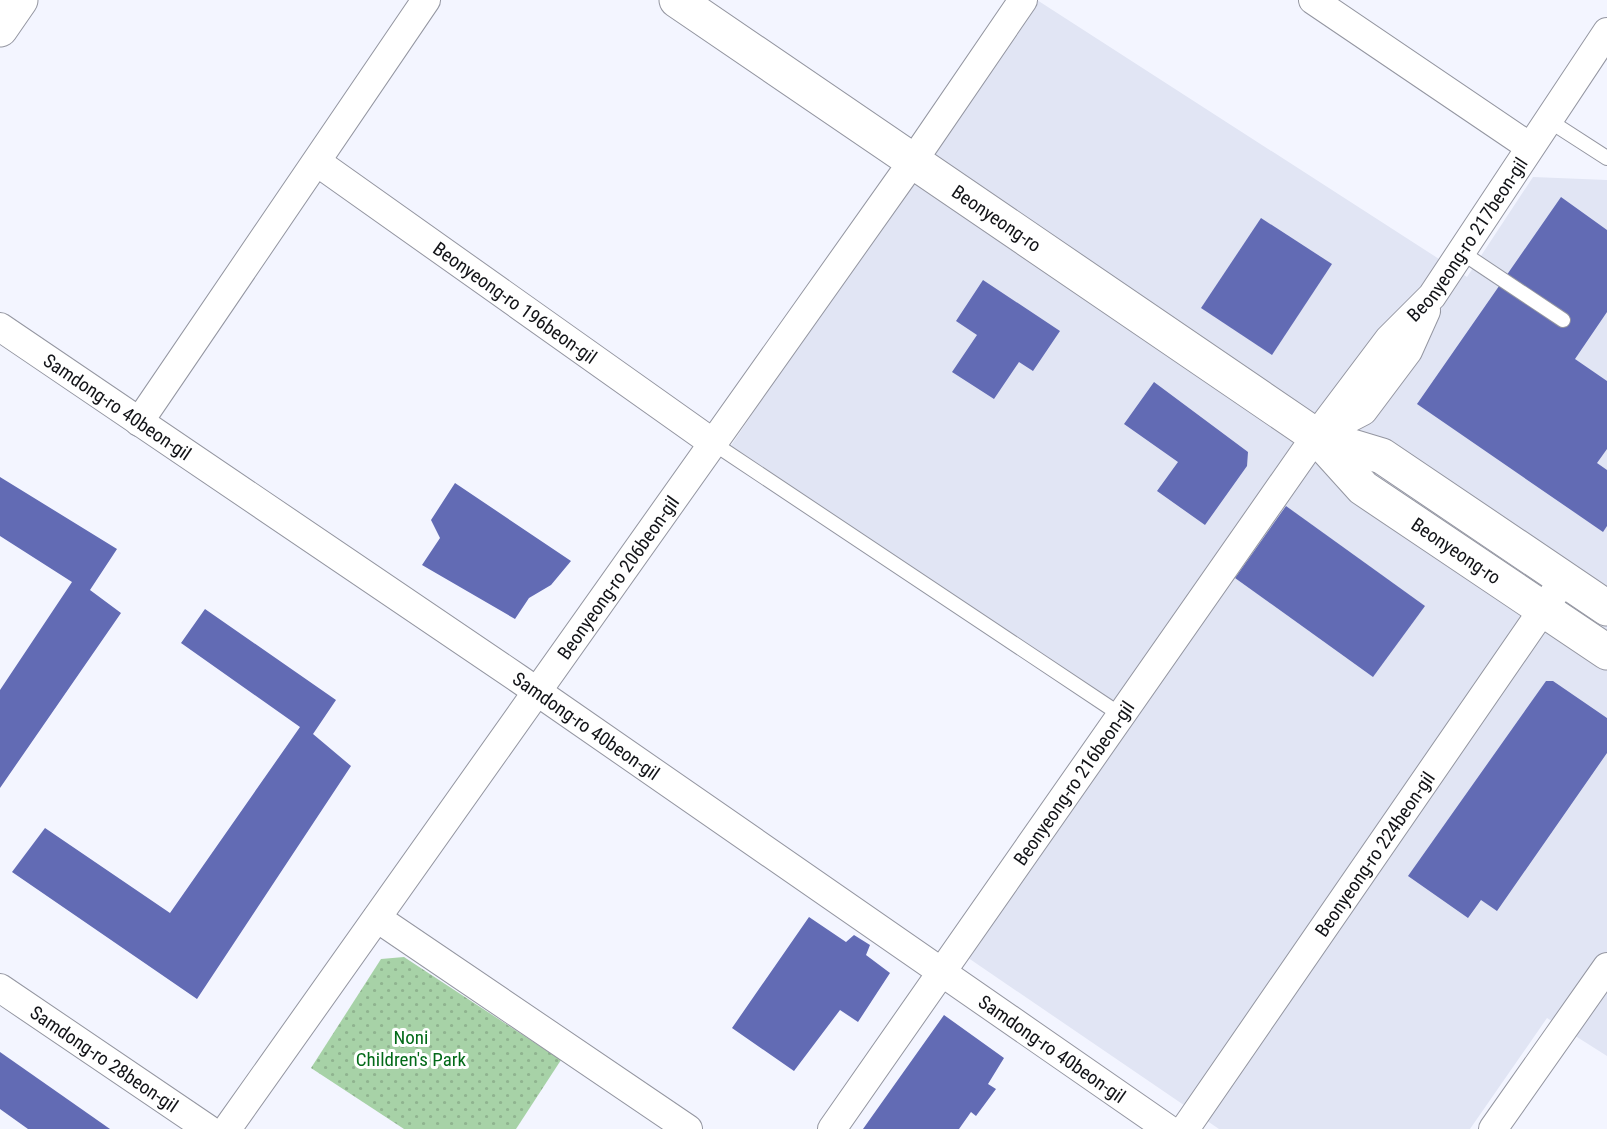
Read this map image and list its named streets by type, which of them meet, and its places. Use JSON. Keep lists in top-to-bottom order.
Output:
{
  "streets": {
    "street": [
      "Beonyeong-ro",
      "Beonyeong-ro 217beon-gil",
      "Beonyeong-ro 196beon-gil",
      "Samdong-ro 40beon-gil",
      "Beonyeong-ro 206beon-gil",
      "Beonyeong-ro 216beon-gil",
      "Beonyeong-ro 224beon-gil",
      "Samdong-ro 28beon-gil"
    ]
  },
  "crossings": [
    ["Beonyeong-ro", "Beonyeong-ro 217beon-gil"],
    ["Beonyeong-ro", "Beonyeong-ro 206beon-gil"],
    ["Beonyeong-ro", "Beonyeong-ro 216beon-gil"],
    ["Beonyeong-ro", "Beonyeong-ro 224beon-gil"],
    ["Beonyeong-ro 217beon-gil", "Beonyeong-ro 216beon-gil"],
    ["Beonyeong-ro 196beon-gil", "Beonyeong-ro 206beon-gil"],
    ["Samdong-ro 40beon-gil", "Beonyeong-ro 206beon-gil"],
    ["Samdong-ro 40beon-gil", "Beonyeong-ro 216beon-gil"]
  ],
  "parks": ["Noni Children's Park"]
}
